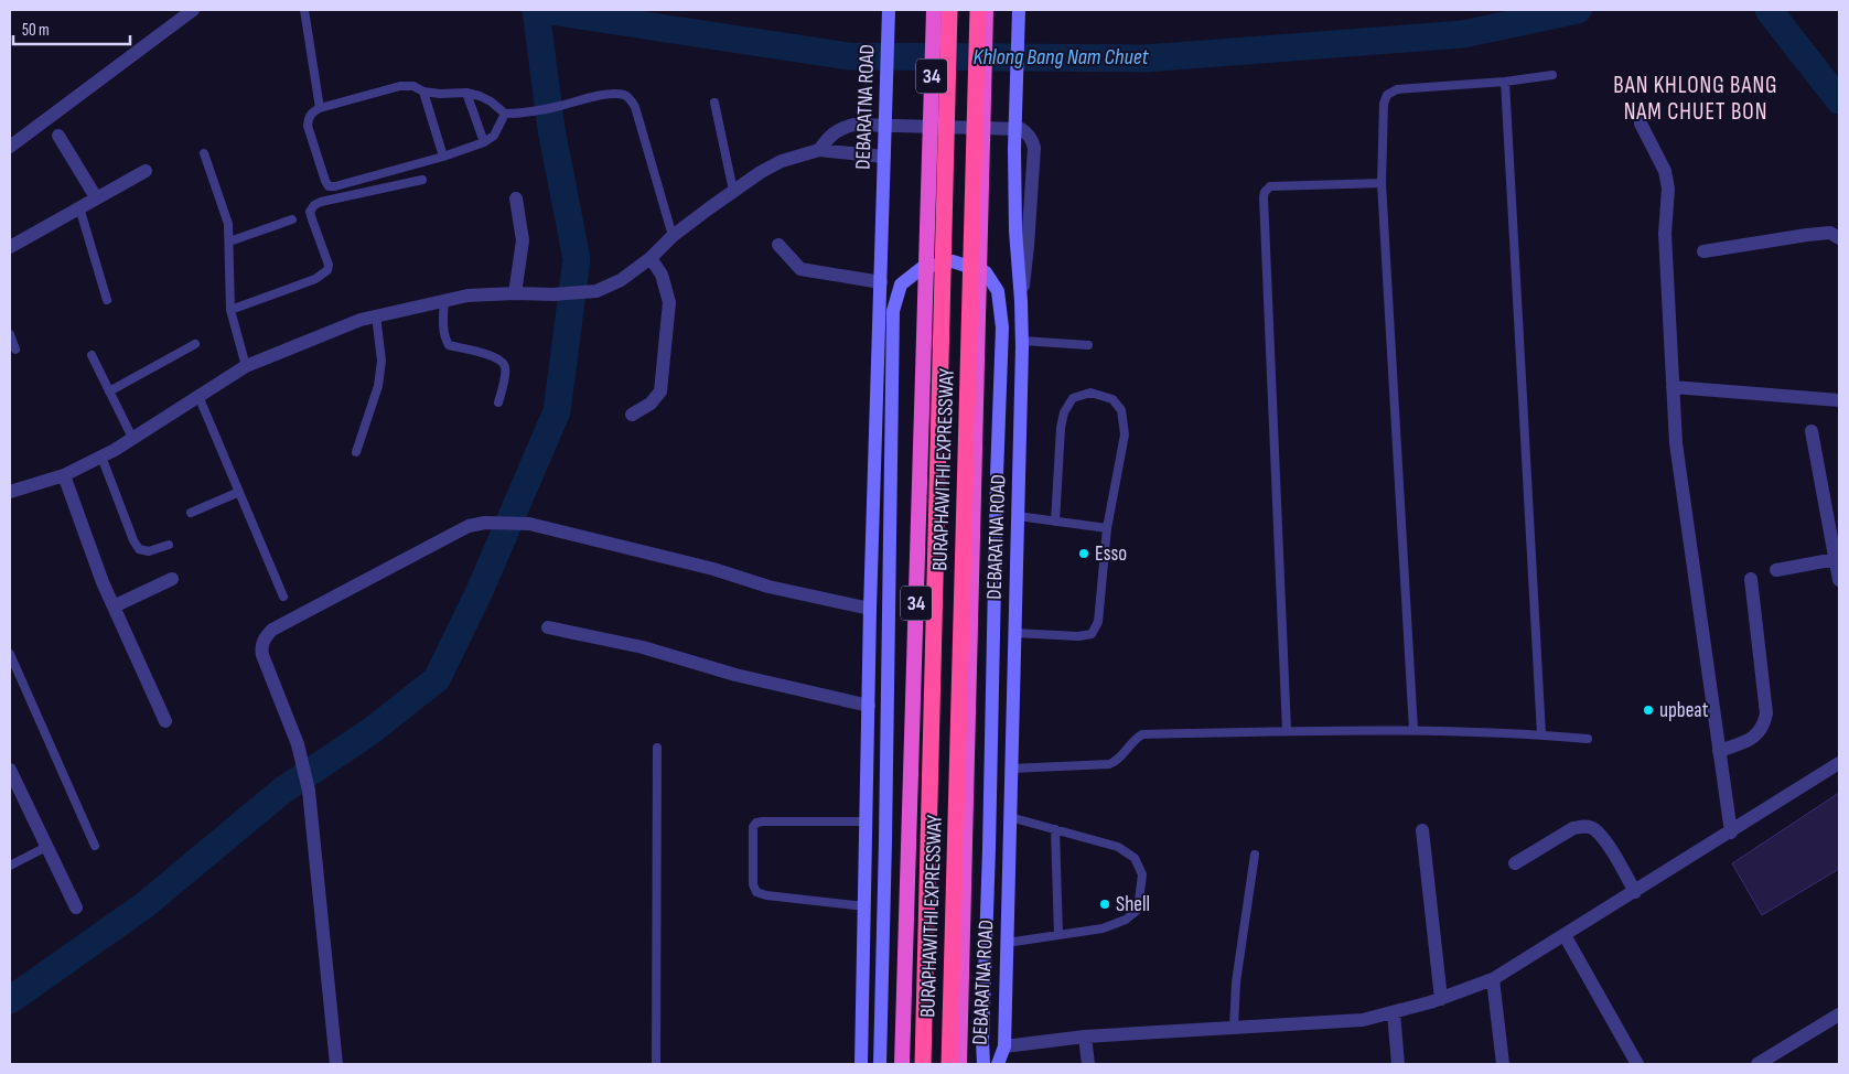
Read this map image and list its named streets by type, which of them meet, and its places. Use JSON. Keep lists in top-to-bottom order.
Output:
{
  "streets": {
    "highway": ["34", "DEBARATNA ROAD", "BURAPHAWITHI EXPRESSWAY"]
  },
  "districts": ["BAN KHLONG BANG NAM CHUET BON"],
  "water": ["Khlong Bang Nam Chuet"],
  "places": ["Esso", "upbeat", "Shell"],
  "scale_bar": "50 m"
}
